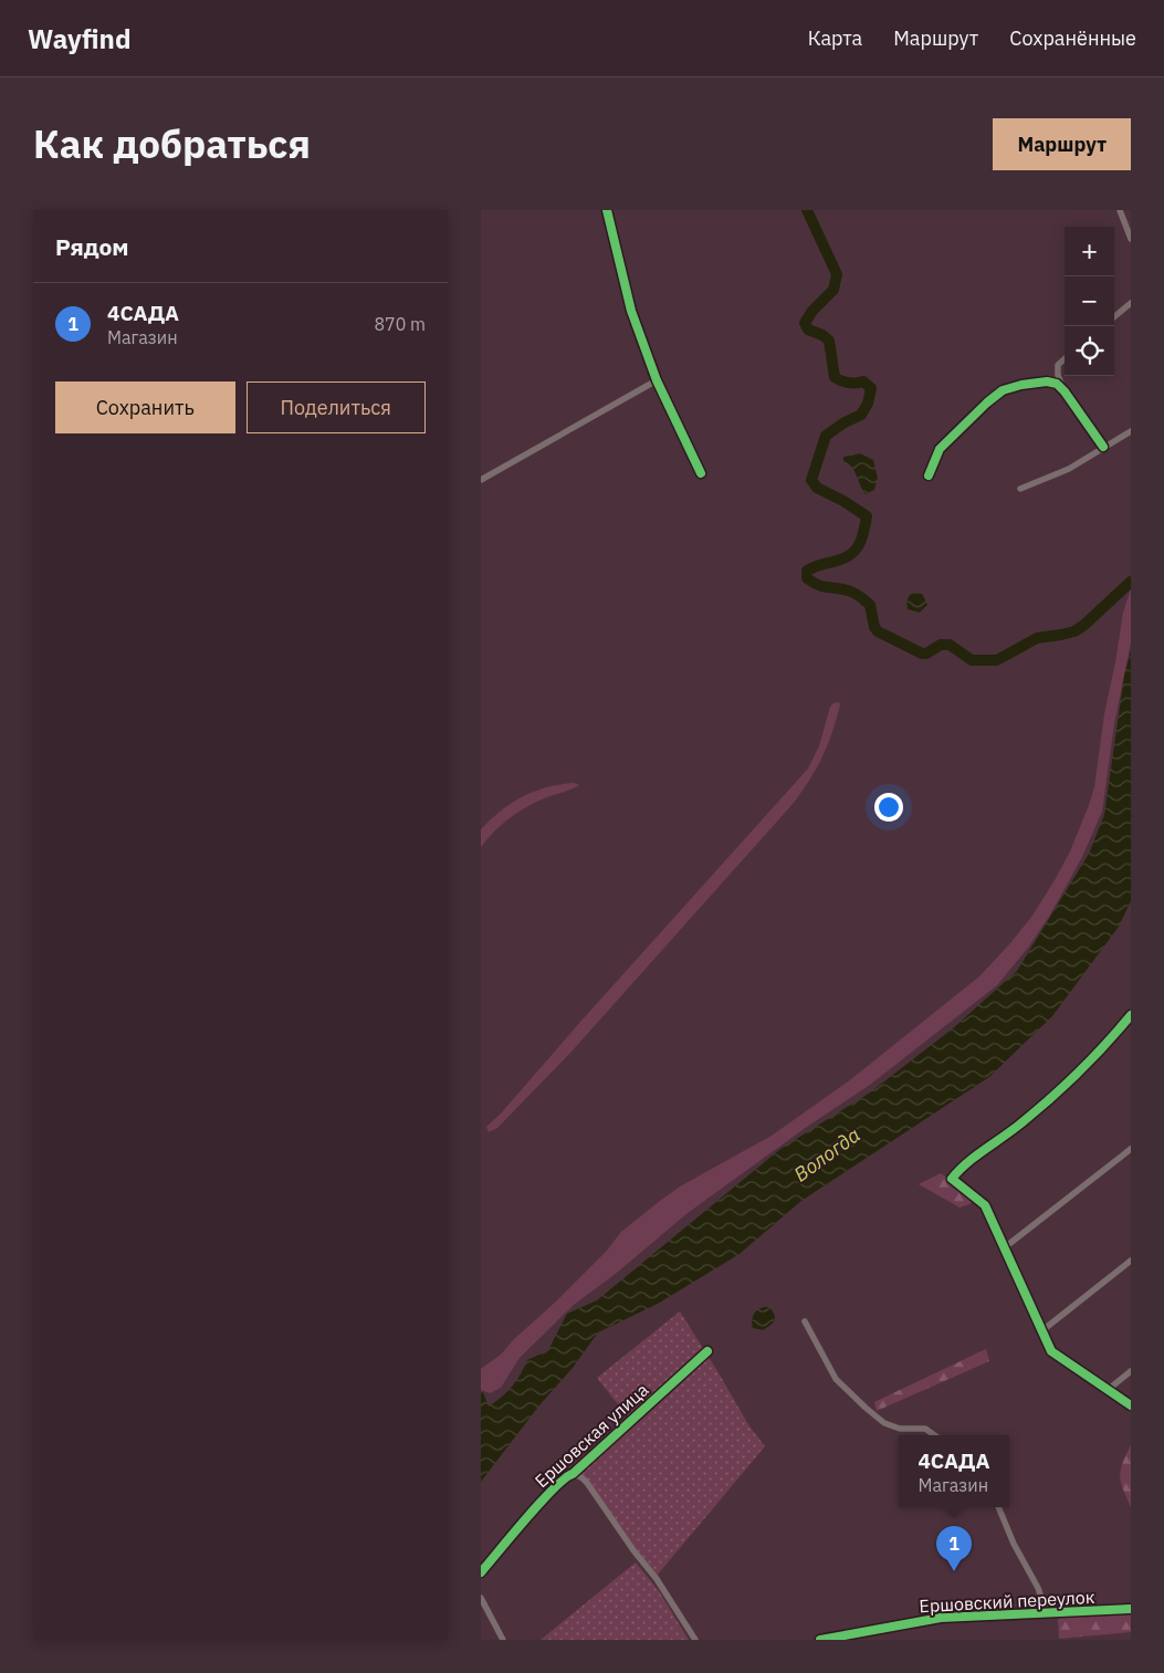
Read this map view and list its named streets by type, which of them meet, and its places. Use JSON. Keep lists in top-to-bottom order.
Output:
{
  "streets": {
    "street": ["Ершовская улица", "Ершовский переулок"]
  },
  "water": ["Вологда"],
  "page": {
    "header": "Wayfind",
    "nav": ["Карта", "Маршрут", "Сохранённые"],
    "title": "Как добраться",
    "buttons": [
      "Маршрут",
      ["Сохранить", "Поделиться"]
    ],
    "heading": "Рядом",
    "map_buttons": ["+", "−"],
    "list": [
      {
        "mark": "1",
        "name": "4САДА",
        "note": "Магазин",
        "value": "870 m"
      }
    ],
    "popup": ["4САДА", "Магазин"],
    "pins": "1"
  }
}
